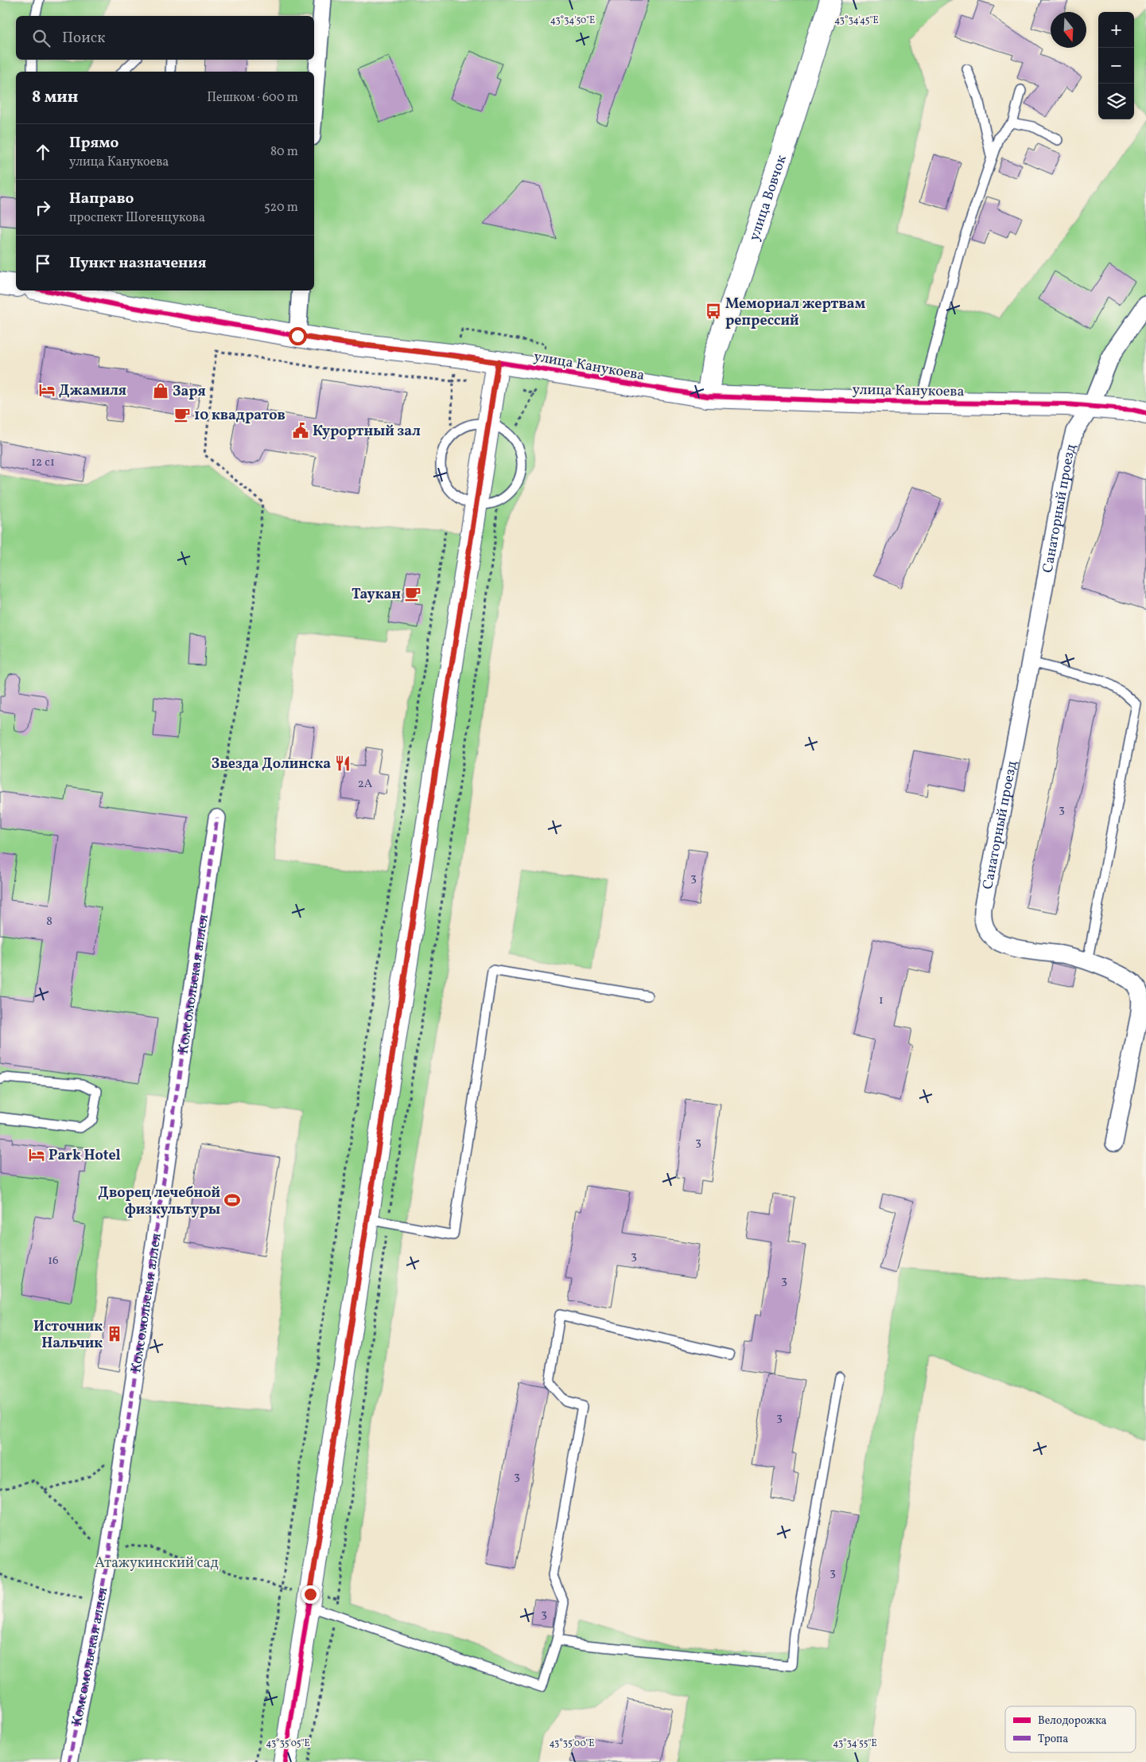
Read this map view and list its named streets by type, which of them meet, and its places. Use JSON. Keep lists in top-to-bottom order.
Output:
{
  "streets": {
    "street": [
      "улица Вовчок",
      "улица Канукоева",
      "Санаторный проезд",
      "Комсомольская аллея"
    ]
  },
  "crossings": [
    ["улица Вовчок", "улица Канукоева"],
    ["улица Канукоева", "Санаторный проезд"]
  ],
  "parks": ["Атажукинский сад"],
  "places": {
    "bus stop": ["Мемориал жертвам репрессий"],
    "hotel": ["Джамиля", "Park Hotel"],
    "shop": ["Заря"],
    "cafe": ["10 квадратов", "Таукан"],
    "public building": ["Курортный зал"],
    "restaurant": ["Звезда Долинска"],
    "sports": ["Дворец лечебной физкультуры"],
    "building": ["Источник Нальчик"]
  },
  "house_numbers": [
    "12 с1",
    "2А",
    "3",
    "3",
    "8",
    "1",
    "3",
    "3",
    "16",
    "3",
    "3",
    "3",
    "3",
    "3"
  ],
  "legend": ["Велодорожка", "Тропа"],
  "north": "bottom",
  "page": {
    "map_buttons": ["+", "−"],
    "search": "Поиск",
    "heading": ["8 мин", "Пешком · 600 m"],
    "list": [
      ["Прямо", "улица Канукоева", "80 m"],
      ["Направо", "проспект Шогенцукова", "520 m"],
      "Пункт назначения"
    ]
  },
  "coordinates": [
    "43°34'50\"E",
    "43°34'45\"E",
    "43°35'05\"E",
    "43°35'00\"E",
    "43°34'55\"E"
  ]
}
